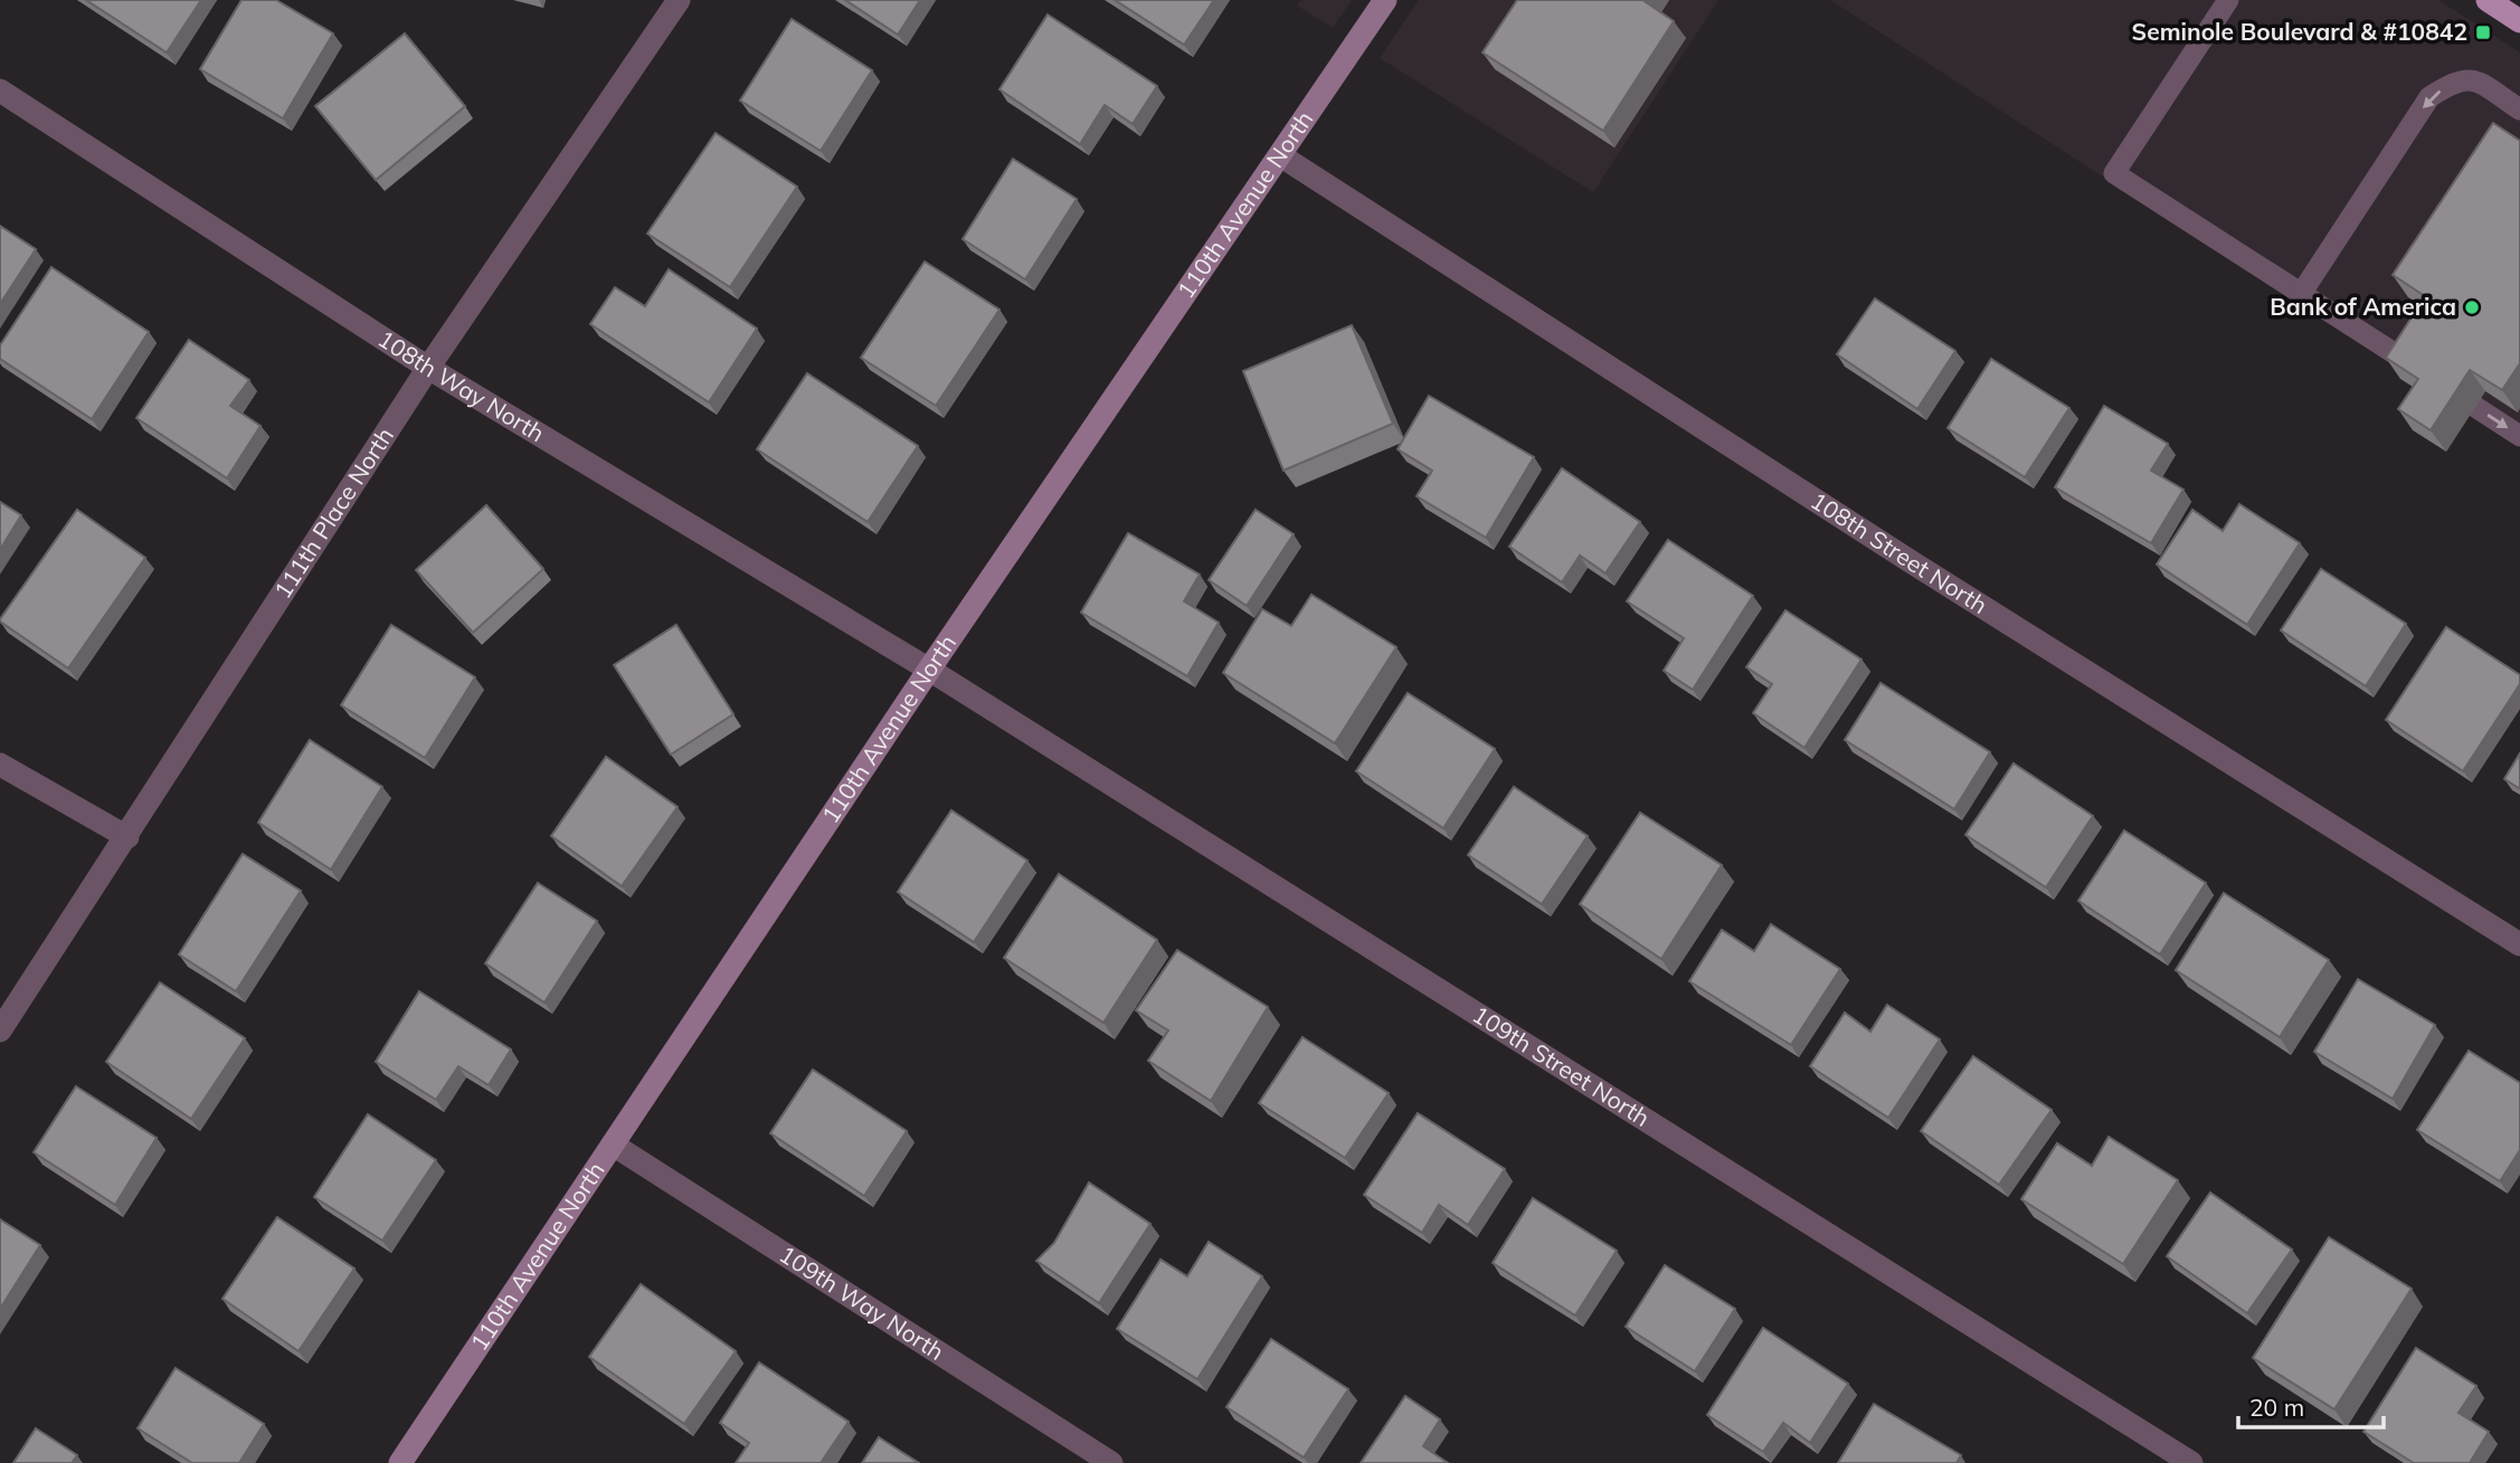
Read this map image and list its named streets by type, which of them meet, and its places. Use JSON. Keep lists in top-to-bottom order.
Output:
{
  "streets": {
    "street": [
      "110th Avenue North",
      "108th Way North",
      "111th Place North",
      "108th Street North",
      "109th Street North",
      "109th Way North"
    ]
  },
  "crossings": [
    ["110th Avenue North", "108th Way North"],
    ["110th Avenue North", "108th Street North"],
    ["110th Avenue North", "109th Street North"],
    ["110th Avenue North", "109th Way North"],
    ["108th Way North", "111th Place North"],
    ["108th Way North", "109th Street North"]
  ],
  "places": {
    "transit": ["Seminole Boulevard & #10842"],
    "other": ["Bank of America"]
  },
  "scale_bar": "20 m"
}
